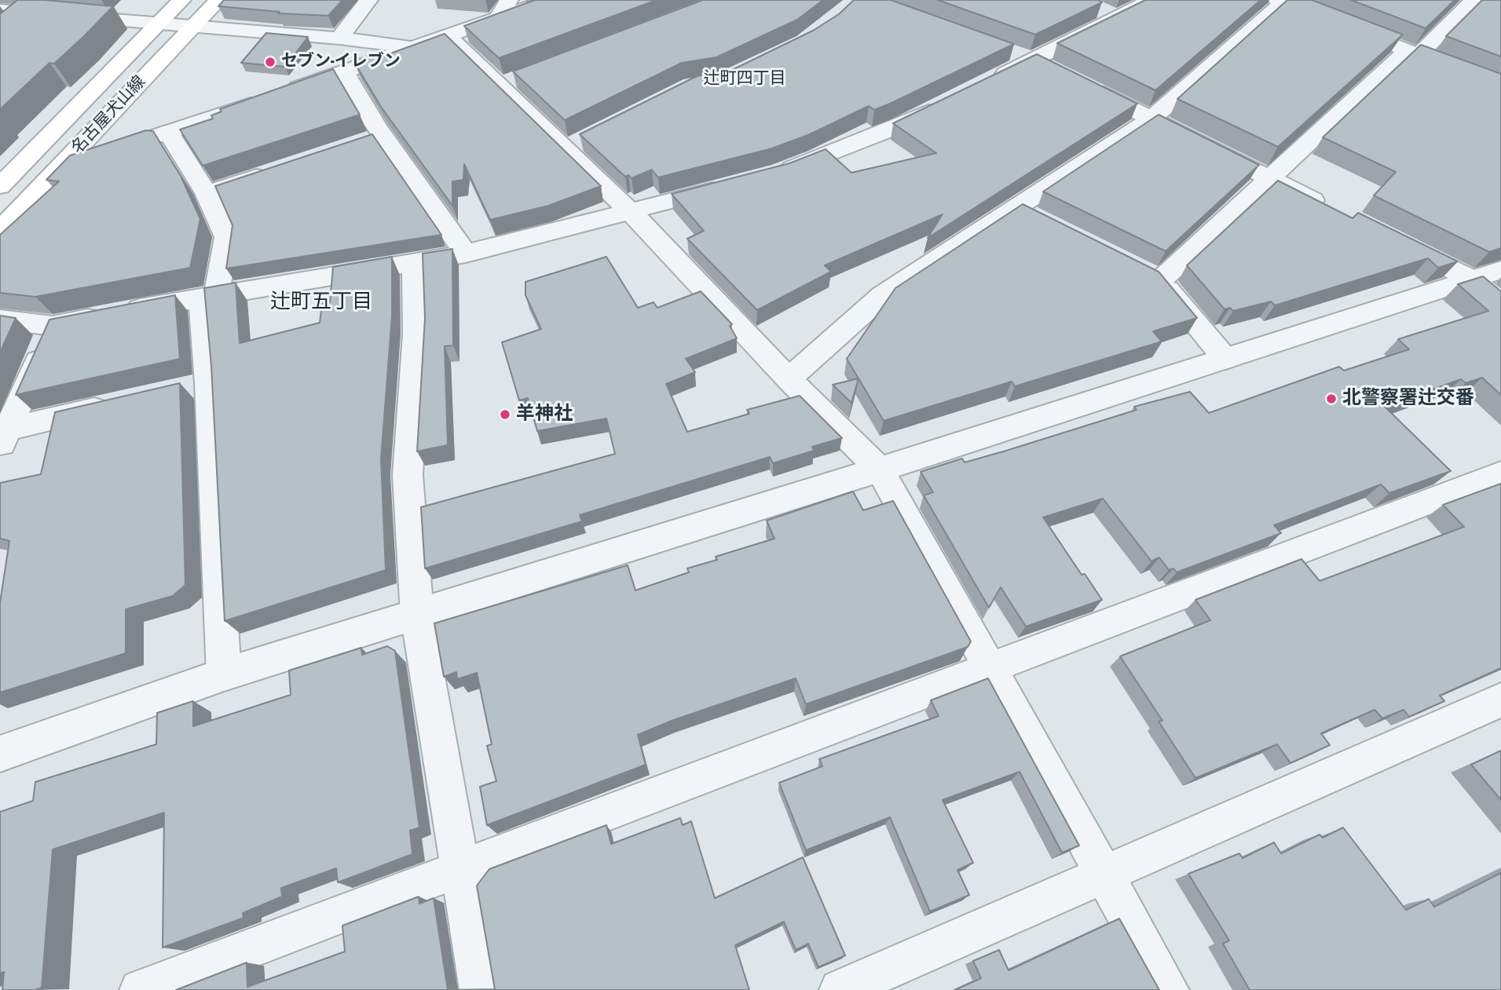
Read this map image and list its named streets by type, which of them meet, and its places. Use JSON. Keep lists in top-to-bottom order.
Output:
{
  "streets": {
    "main road": ["名古屋犬山線"]
  },
  "districts": ["辻町四丁目", "辻町五丁目"],
  "places": ["セブン-イレブン", "北警察署辻交番", "羊神社"]
}
